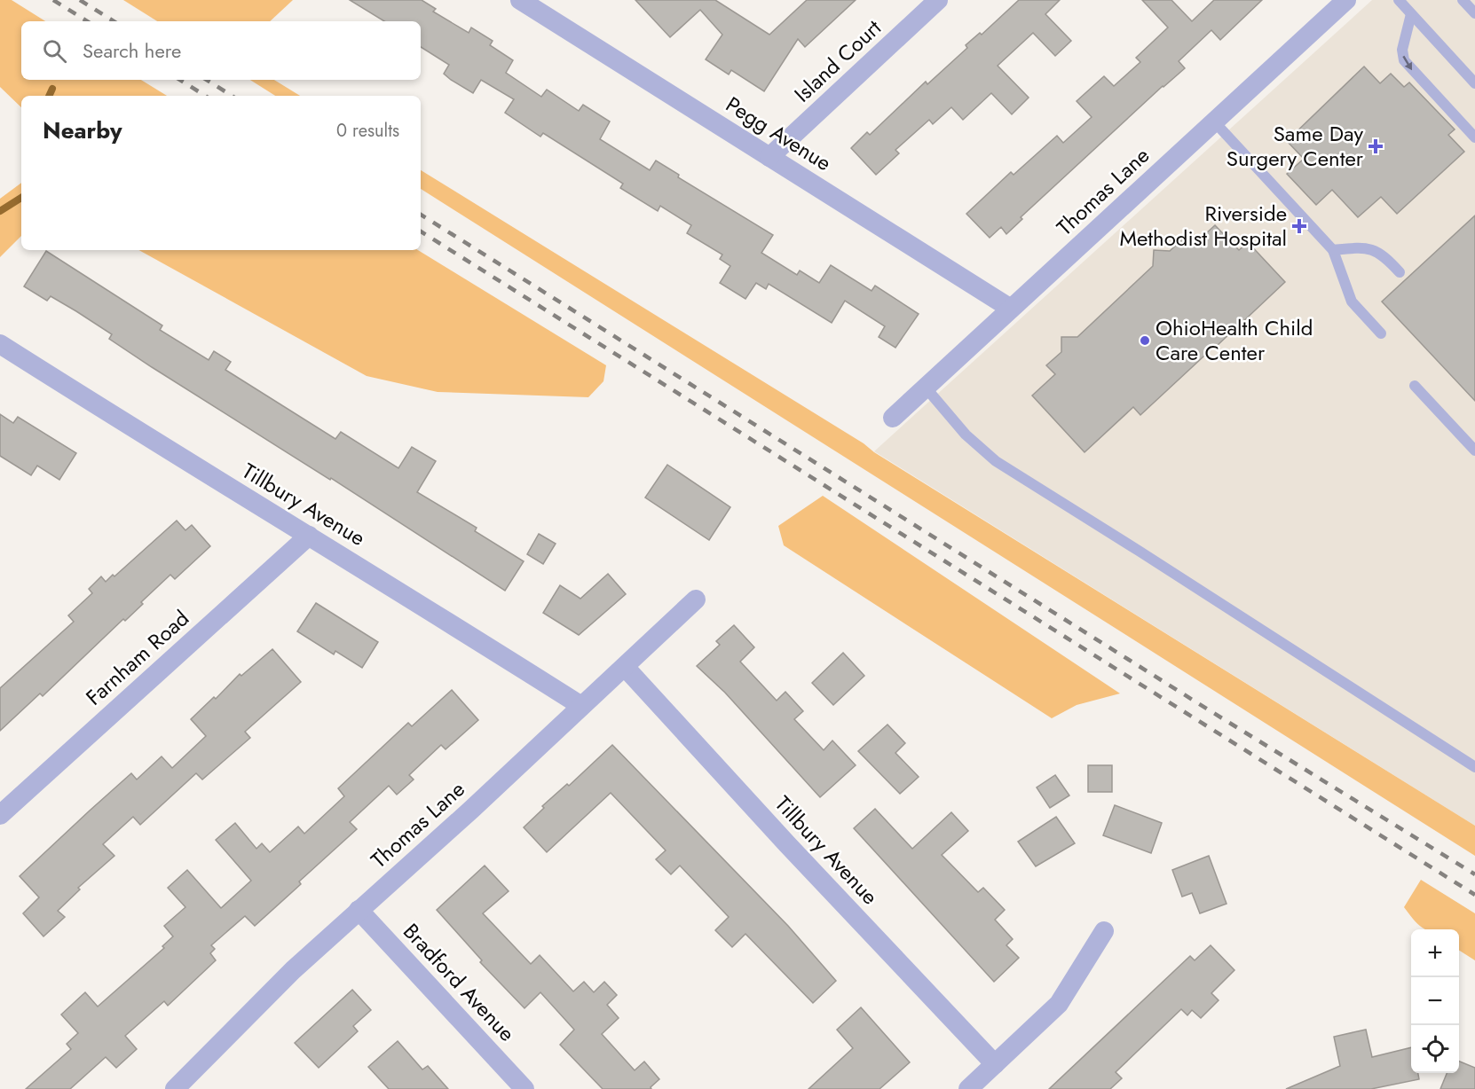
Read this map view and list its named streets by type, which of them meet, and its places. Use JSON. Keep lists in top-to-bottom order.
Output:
{
  "streets": {
    "street": [
      "Island Court",
      "Pegg Avenue",
      "Thomas Lane",
      "Tillbury Avenue",
      "Farnham Road",
      "Bradford Avenue"
    ]
  },
  "crossings": [
    ["Island Court", "Pegg Avenue"],
    ["Pegg Avenue", "Thomas Lane"],
    ["Thomas Lane", "Tillbury Avenue"],
    ["Thomas Lane", "Bradford Avenue"],
    ["Tillbury Avenue", "Farnham Road"]
  ],
  "places": {
    "health": ["Same Day Surgery Center", "Riverside Methodist Hospital"],
    "other": ["OhioHealth Child Care Center"]
  },
  "page": {
    "search": "Search here",
    "heading": ["Nearby", "0 results"],
    "map_buttons": ["+", "−"]
  }
}
